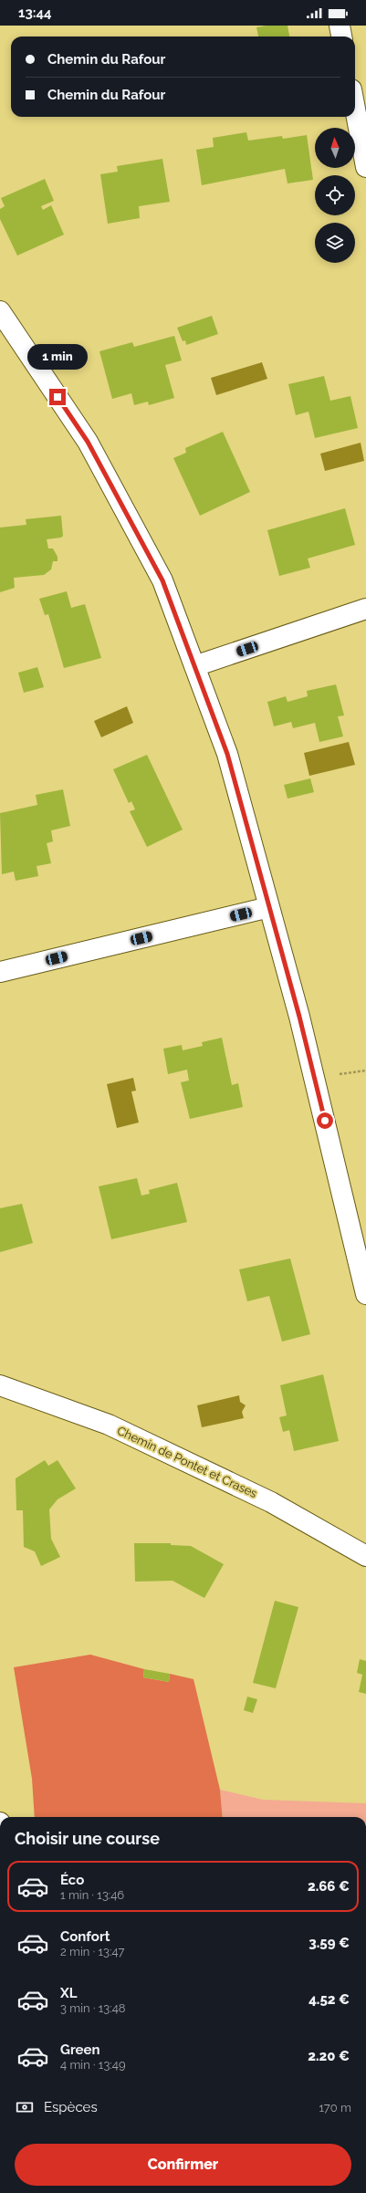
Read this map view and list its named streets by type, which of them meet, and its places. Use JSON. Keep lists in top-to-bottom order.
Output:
{
  "streets": {
    "street": ["Chemin de Pontet et Crases"]
  },
  "north": "top",
  "page": {
    "status": "13:44",
    "banner": ["Chemin du Rafour", "Chemin du Rafour"],
    "bubble": "1 min",
    "heading": "Choisir une course",
    "list": [
      {
        "name": "Éco",
        "note": "1 min · 13:46",
        "value": "2.66 €"
      },
      {
        "name": "Confort",
        "note": "2 min · 13:47",
        "value": "3.59 €"
      },
      {
        "name": "XL",
        "note": "3 min · 13:48",
        "value": "4.52 €"
      },
      {
        "name": "Green",
        "note": "4 min · 13:49",
        "value": "2.20 €"
      }
    ],
    "pay": ["Espèces", "170 m"],
    "buttons": "Confirmer"
  }
}
